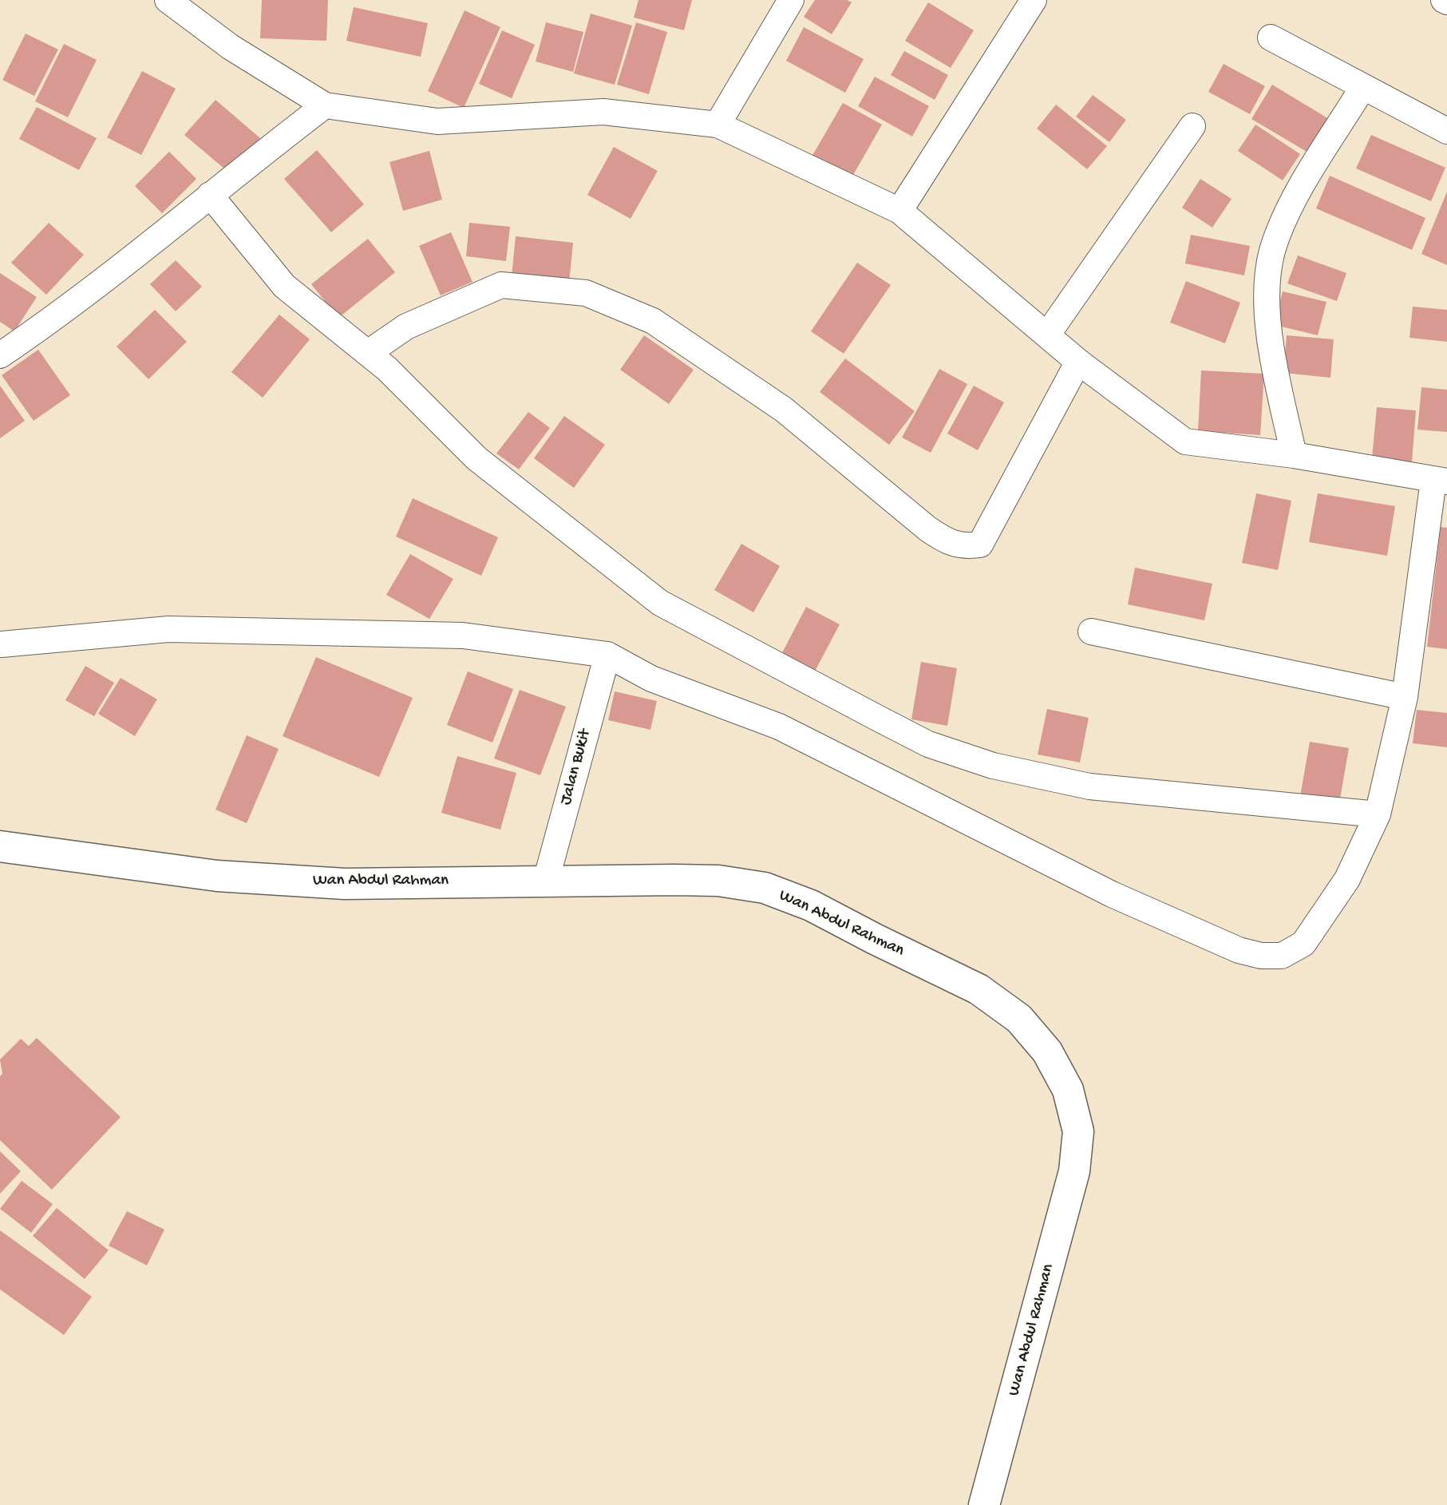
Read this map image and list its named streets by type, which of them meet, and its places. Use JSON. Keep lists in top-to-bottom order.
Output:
{
  "streets": {
    "street": ["Jalan Bukit", "Wan Abdul Rahman"]
  },
  "crossings": [
    ["Jalan Bukit", "Wan Abdul Rahman"]
  ]
}
